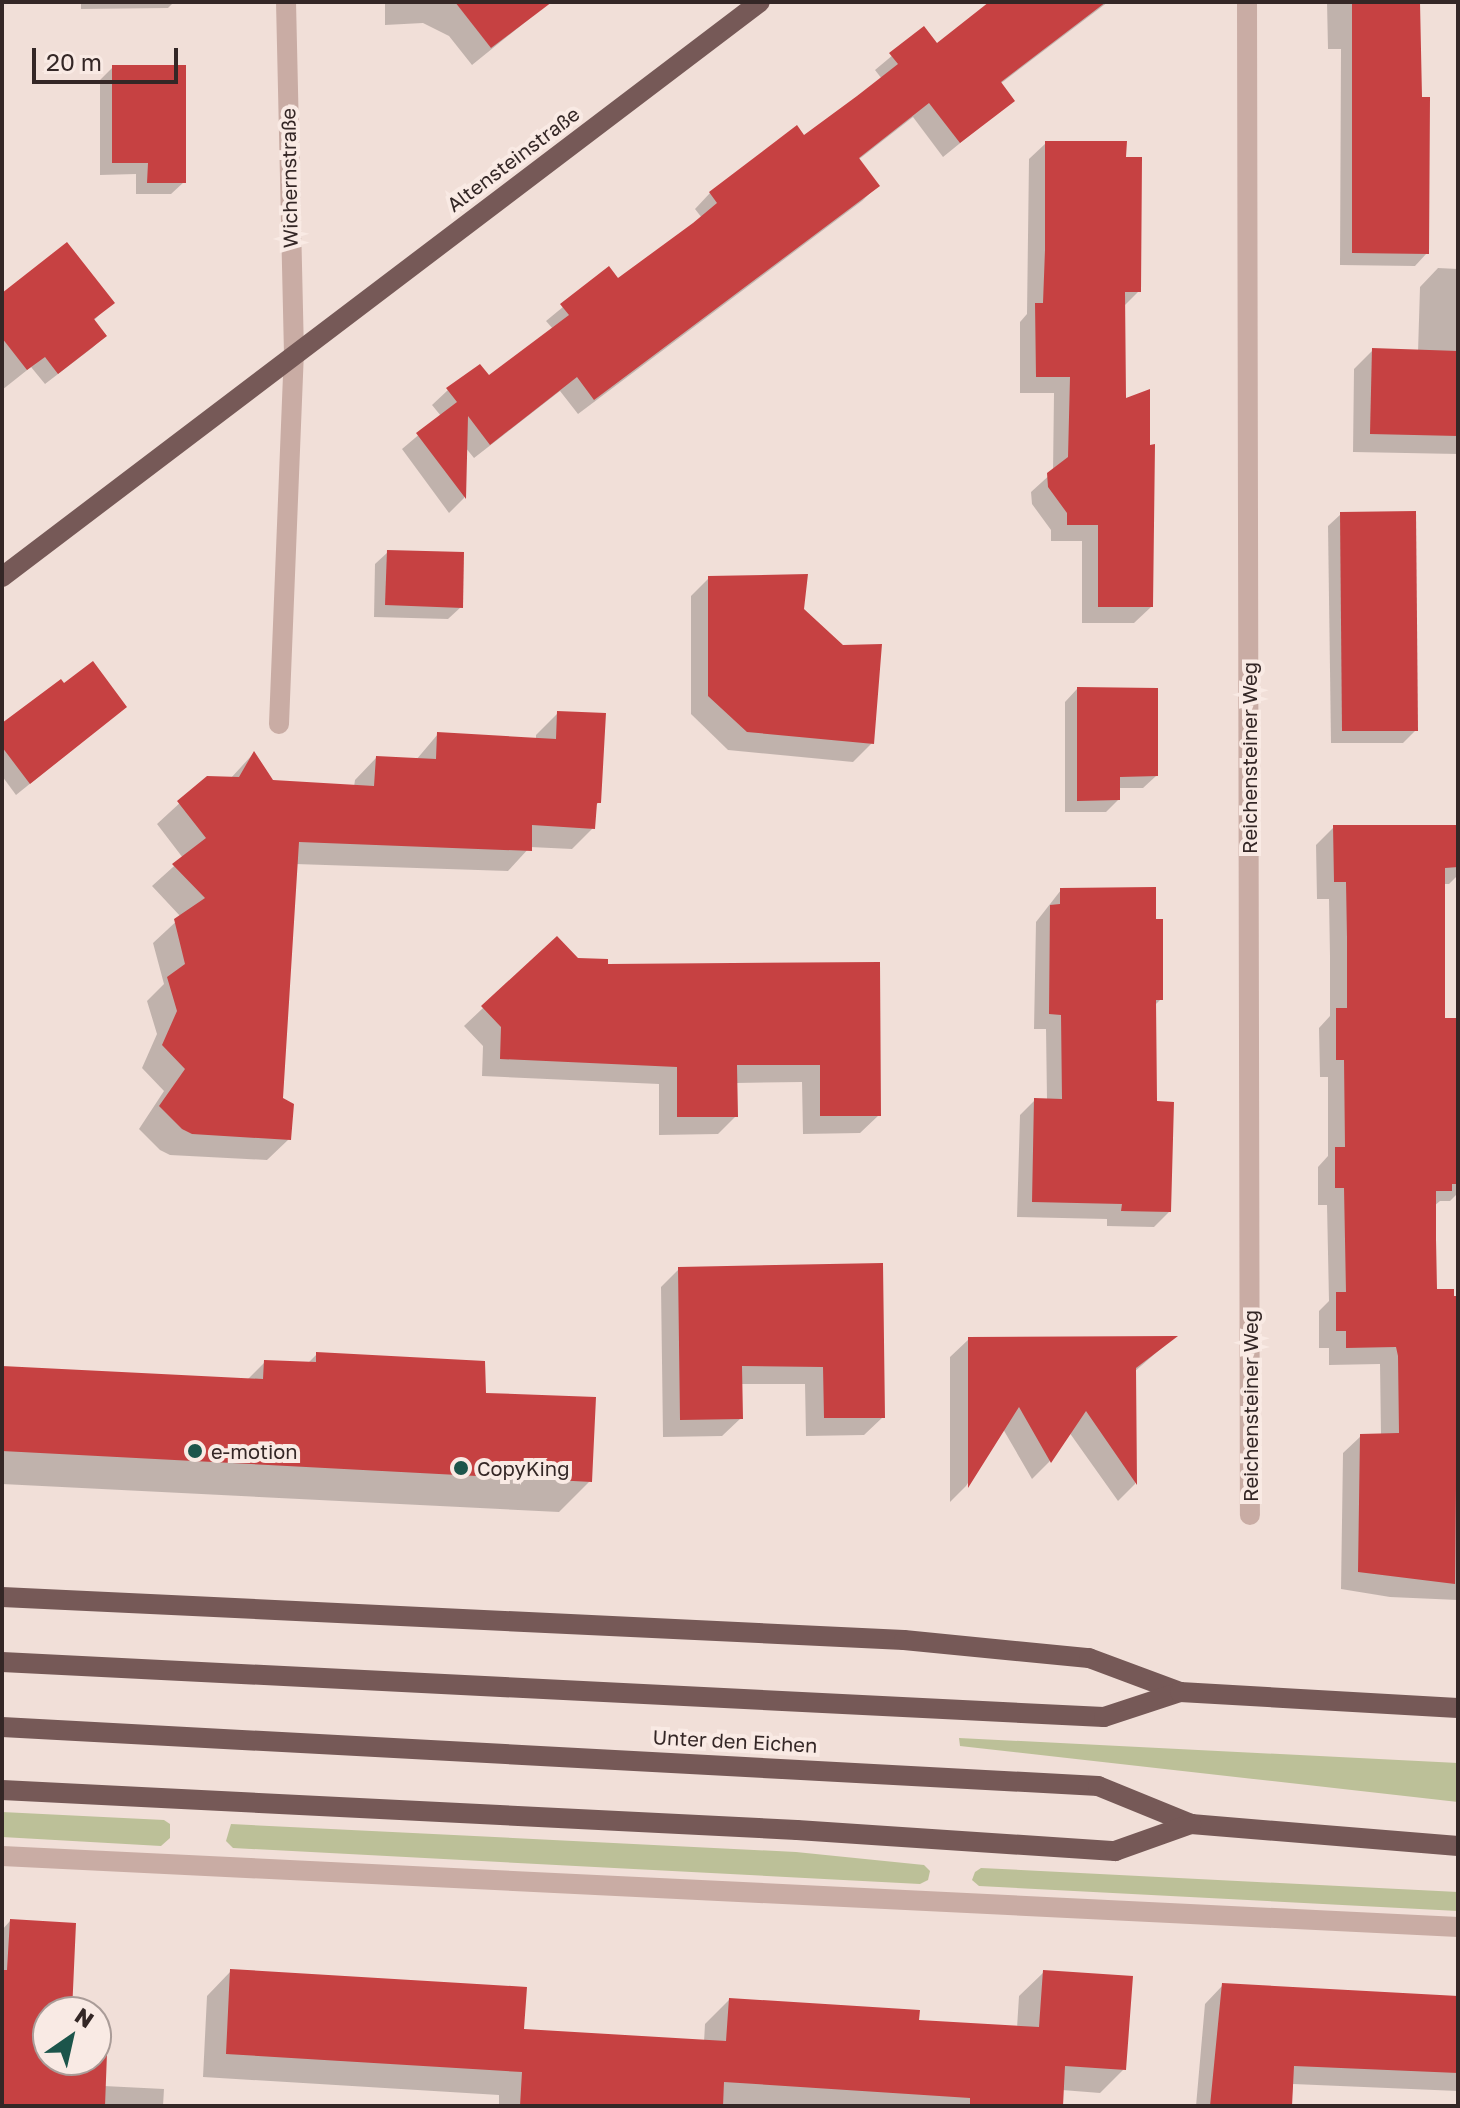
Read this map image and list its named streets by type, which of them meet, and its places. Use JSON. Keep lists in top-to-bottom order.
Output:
{
  "streets": {
    "main road": ["Altensteinstraße", "Unter den Eichen"],
    "street": ["Wichernstraße", "Reichensteiner Weg"]
  },
  "crossings": [
    ["Altensteinstraße", "Wichernstraße"]
  ],
  "places": ["e-motion", "CopyKing"],
  "scale_bar": "20 m",
  "north": "top right"
}
